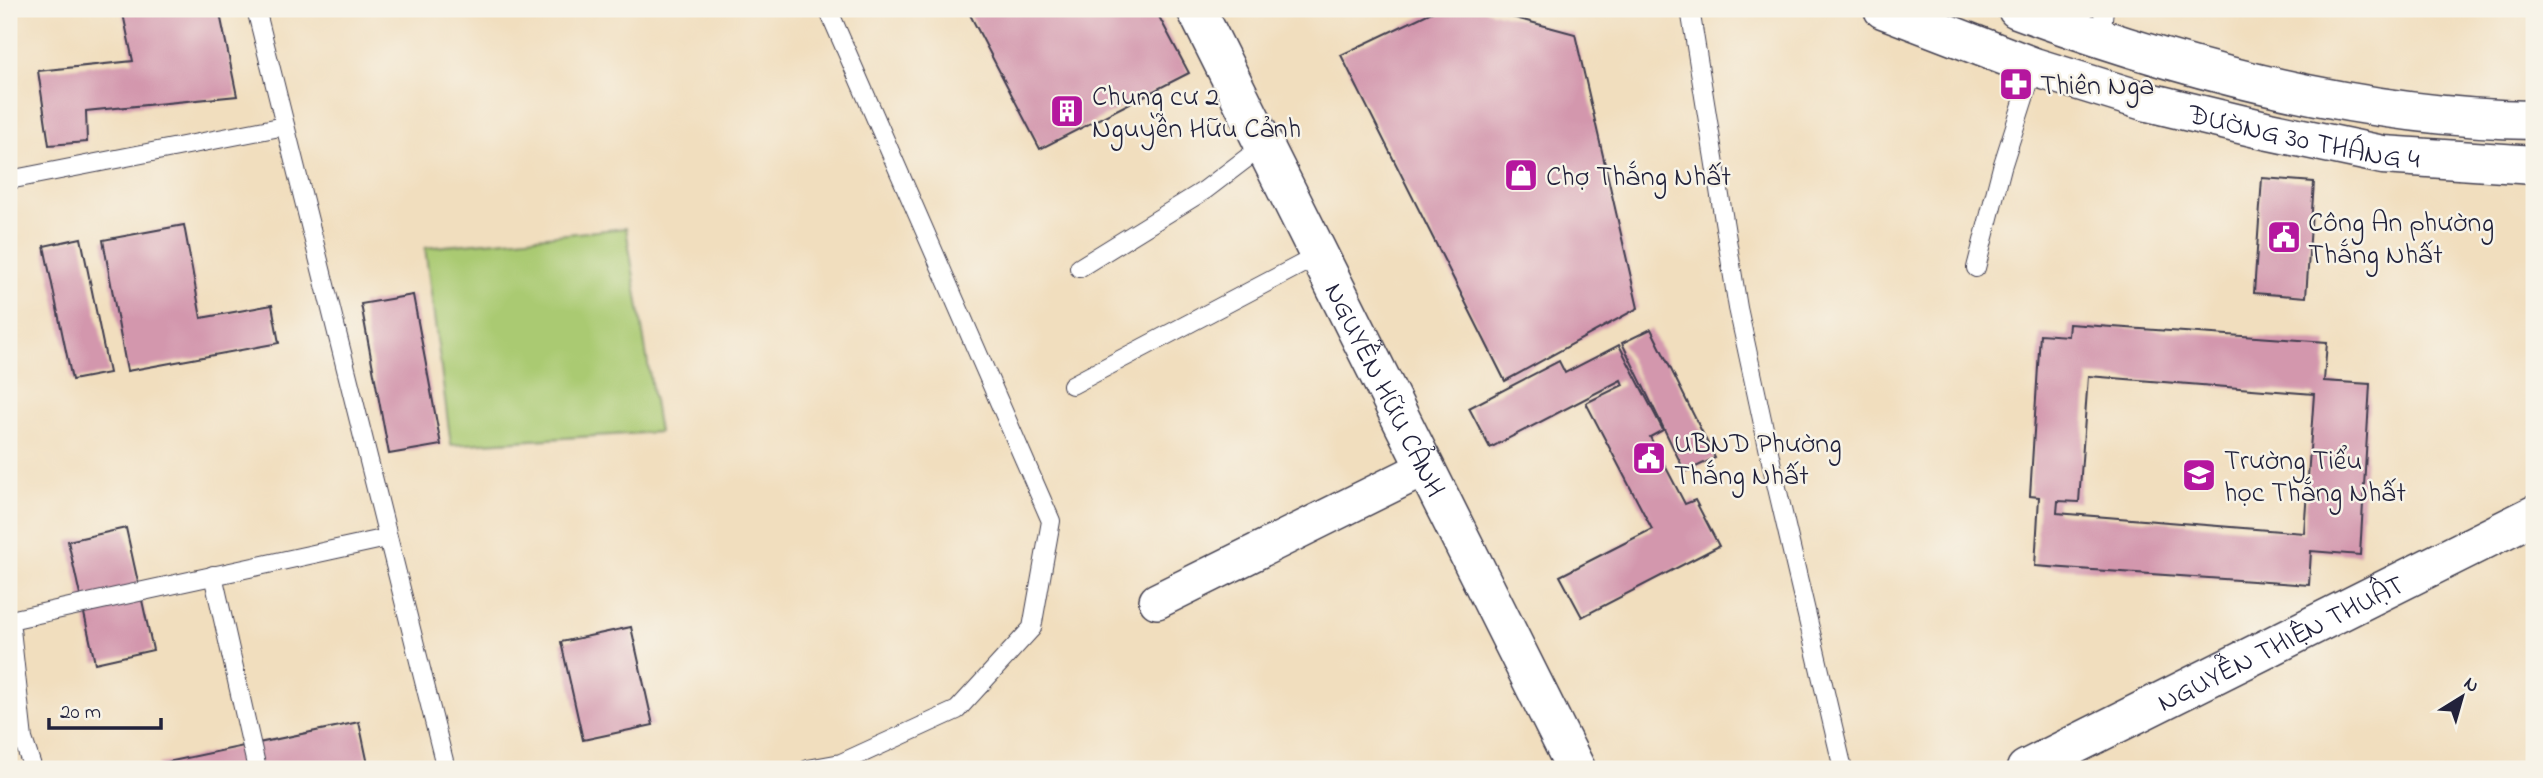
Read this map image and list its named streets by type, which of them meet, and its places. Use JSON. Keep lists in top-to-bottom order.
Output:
{
  "streets": {
    "street": ["ĐƯỜNG 30 THÁNG 4", "NGUYỄN HỮU CẢNH", "NGUYỄN THIỆN THUẬT"]
  },
  "places": {
    "pharmacy": ["Thiên Nga"],
    "building": ["Chung cư 2 Nguyễn Hữu Cảnh"],
    "shop": ["Chợ Thắng Nhất"],
    "public building": ["Công An phường Thắng Nhất", "UBND Phường Thắng Nhất"],
    "school or university": ["Trường Tiểu học Thắng Nhất"]
  },
  "scale_bar": "20 m",
  "north": "top right"
}
